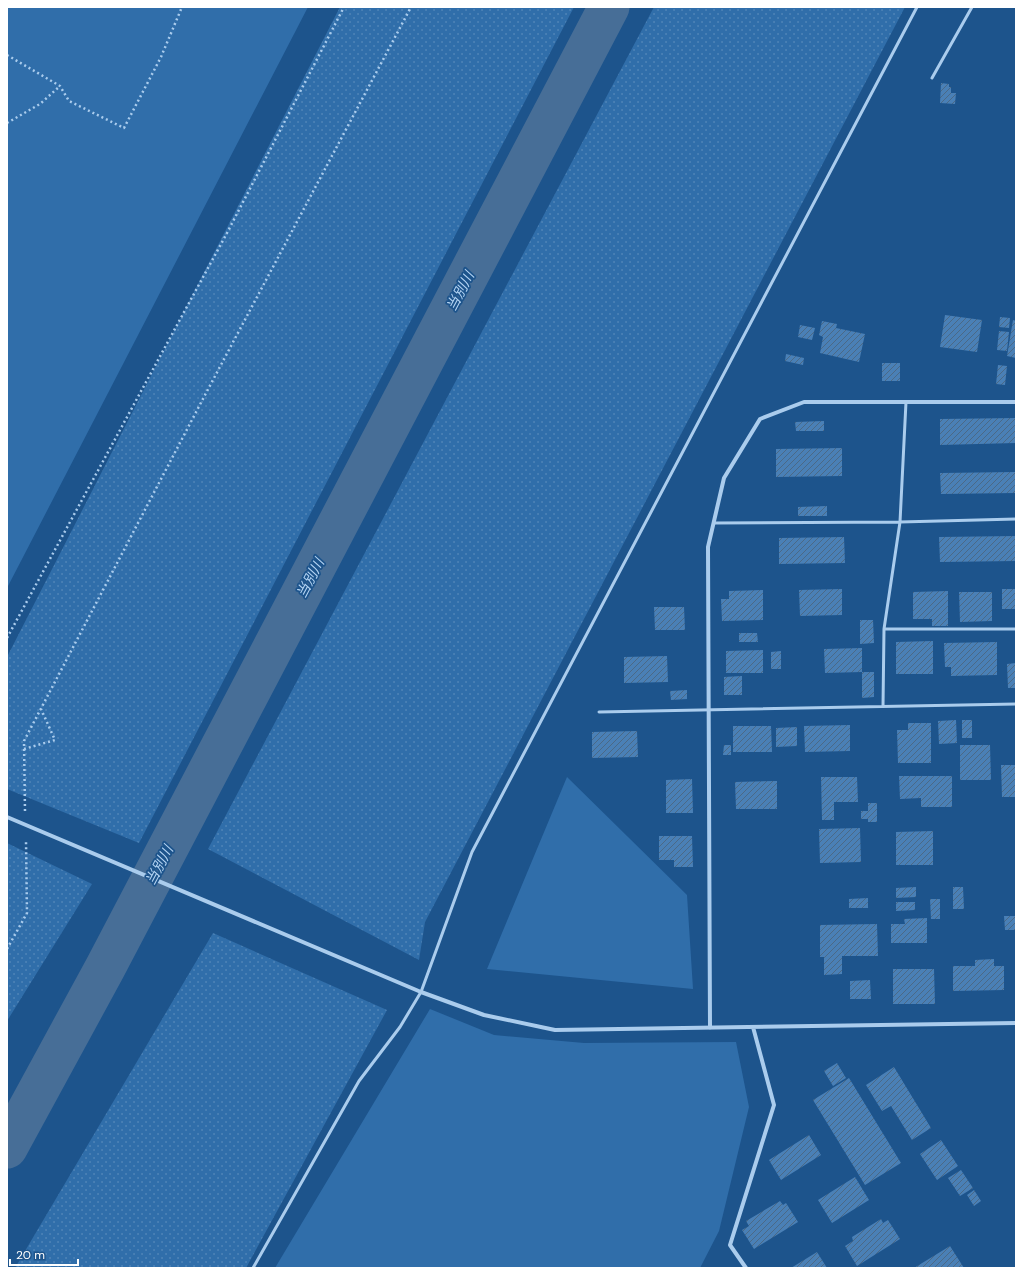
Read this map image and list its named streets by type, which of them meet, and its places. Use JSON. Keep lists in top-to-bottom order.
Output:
{
  "water": ["当別川"],
  "scale_bar": "20 m"
}
